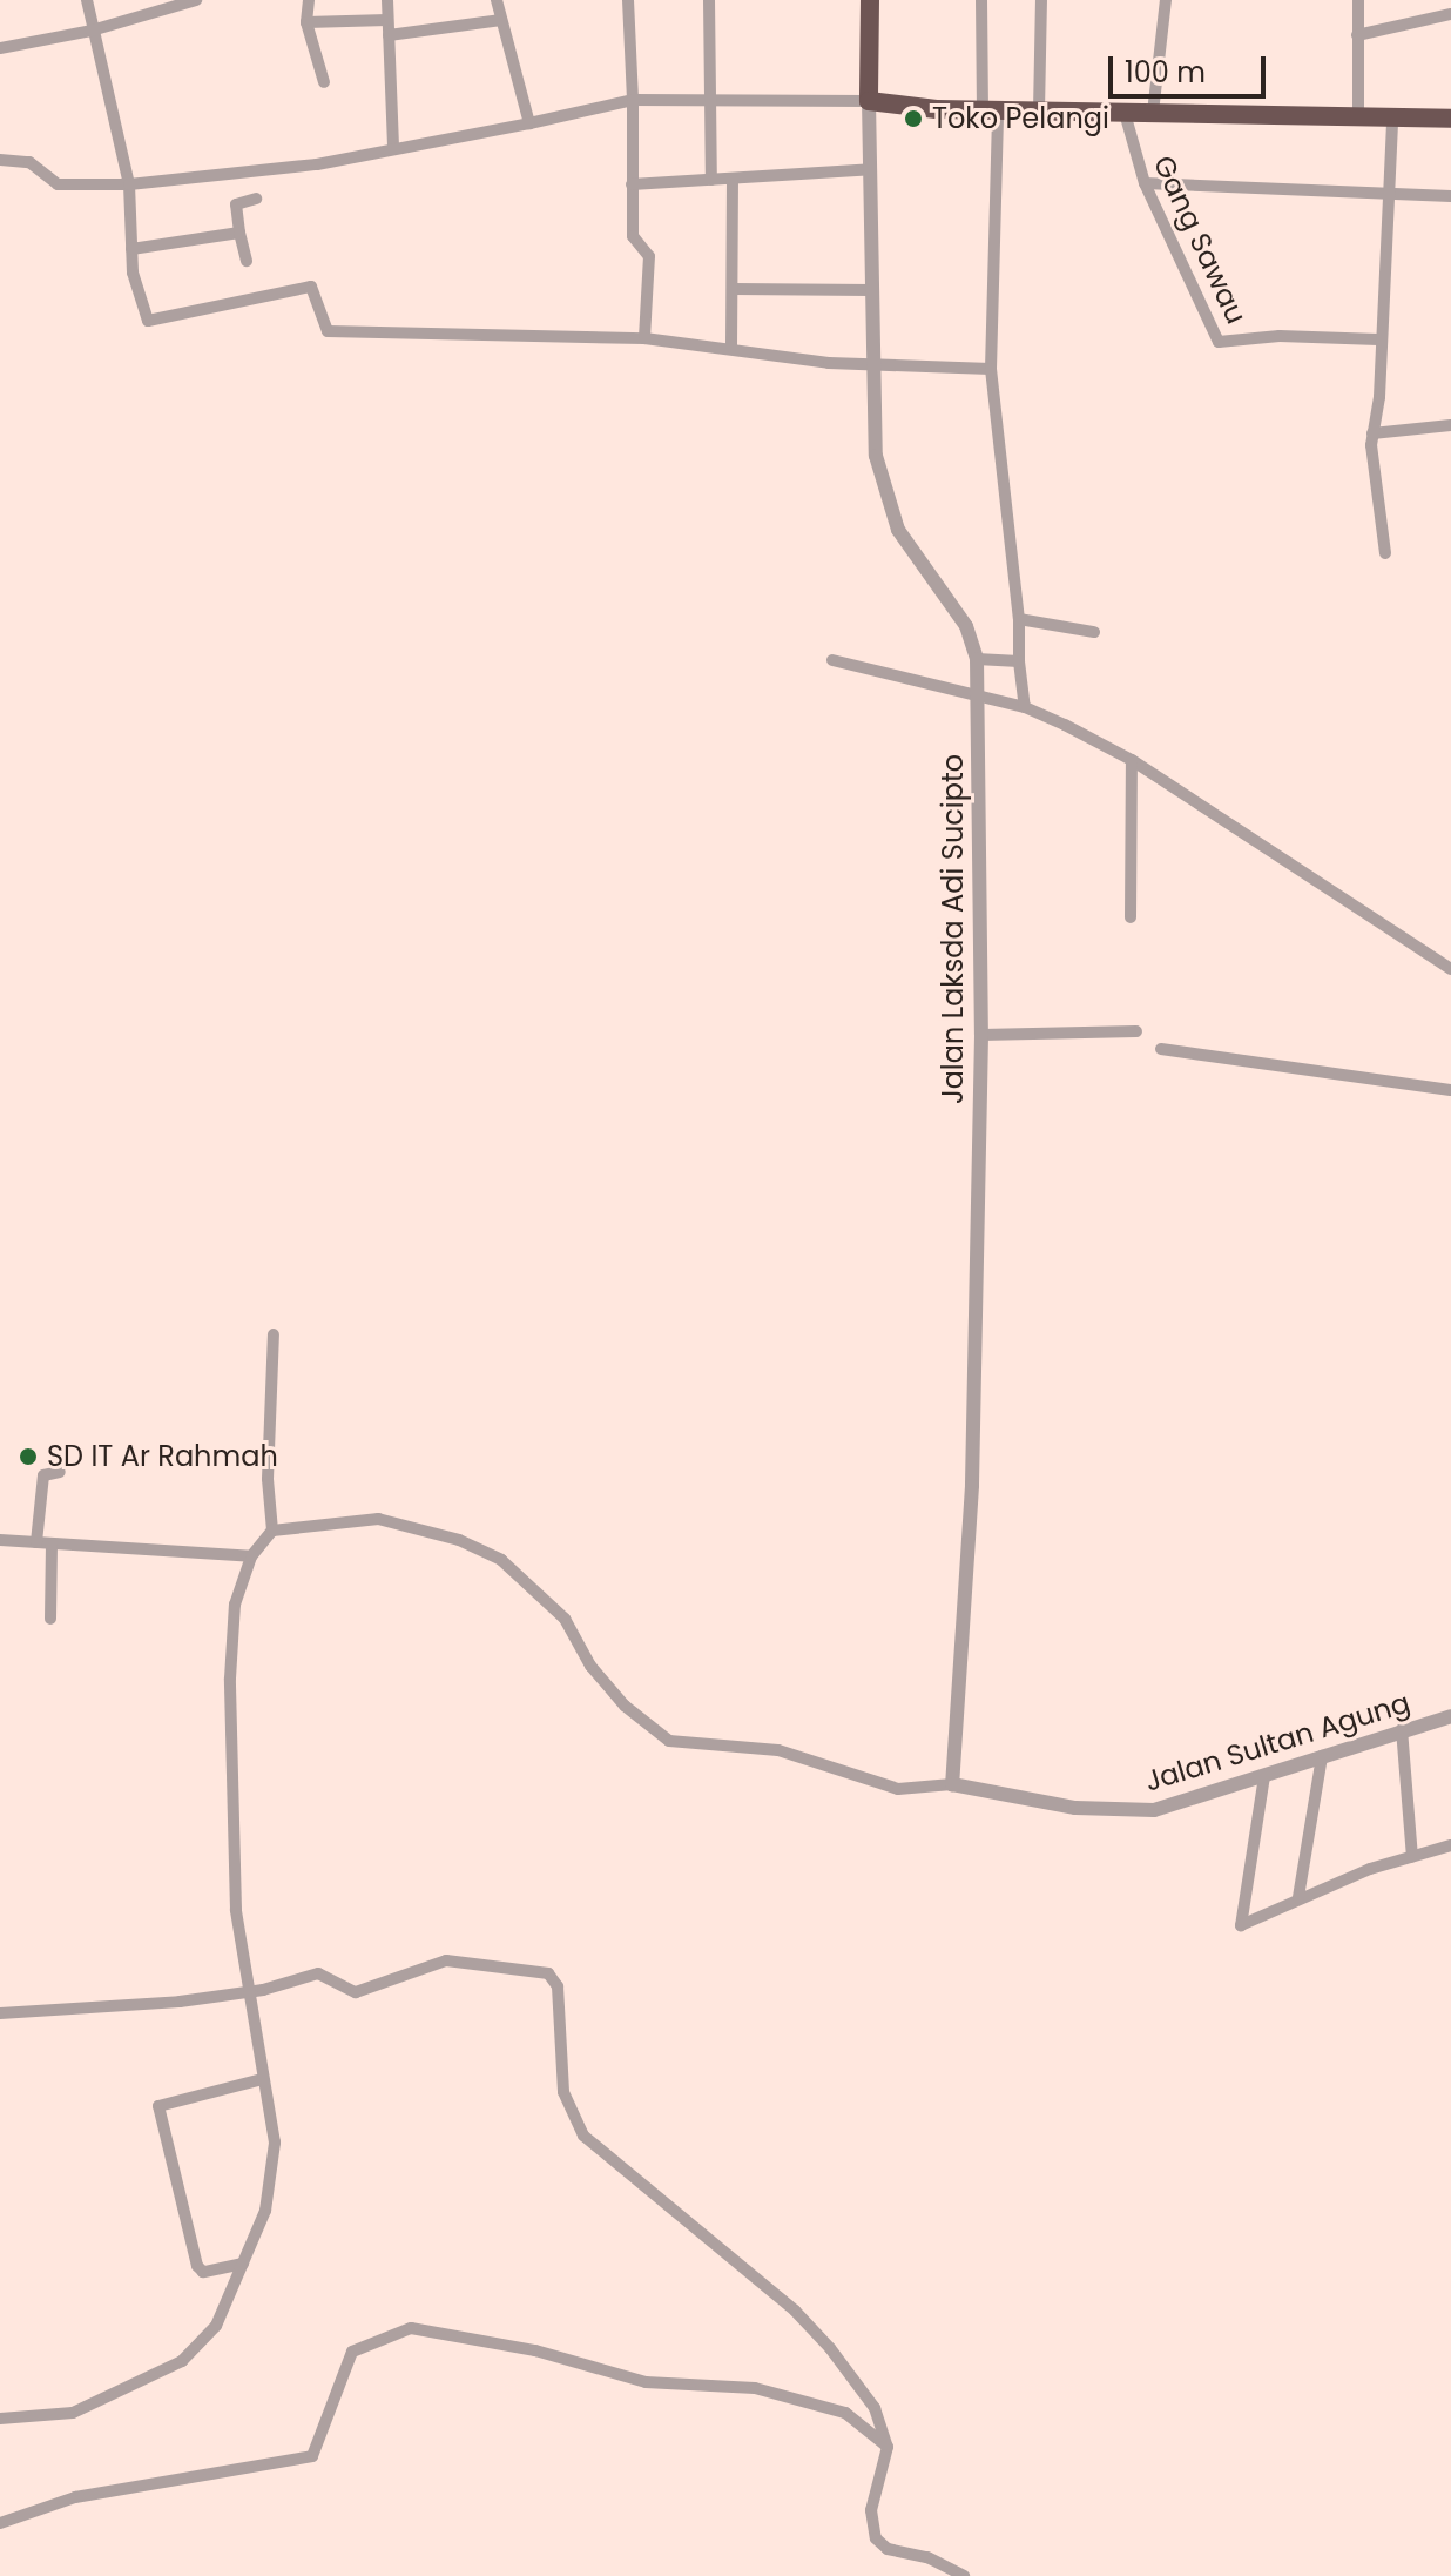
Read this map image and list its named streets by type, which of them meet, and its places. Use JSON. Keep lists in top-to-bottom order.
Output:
{
  "streets": {
    "street": ["Gang Sawau", "Jalan Laksda Adi Sucipto", "Jalan Sultan Agung"]
  },
  "crossings": [
    ["Jalan Laksda Adi Sucipto", "Jalan Sultan Agung"]
  ],
  "places": ["Toko Pelangi", "SD IT Ar Rahmah"],
  "scale_bar": "100 m"
}
